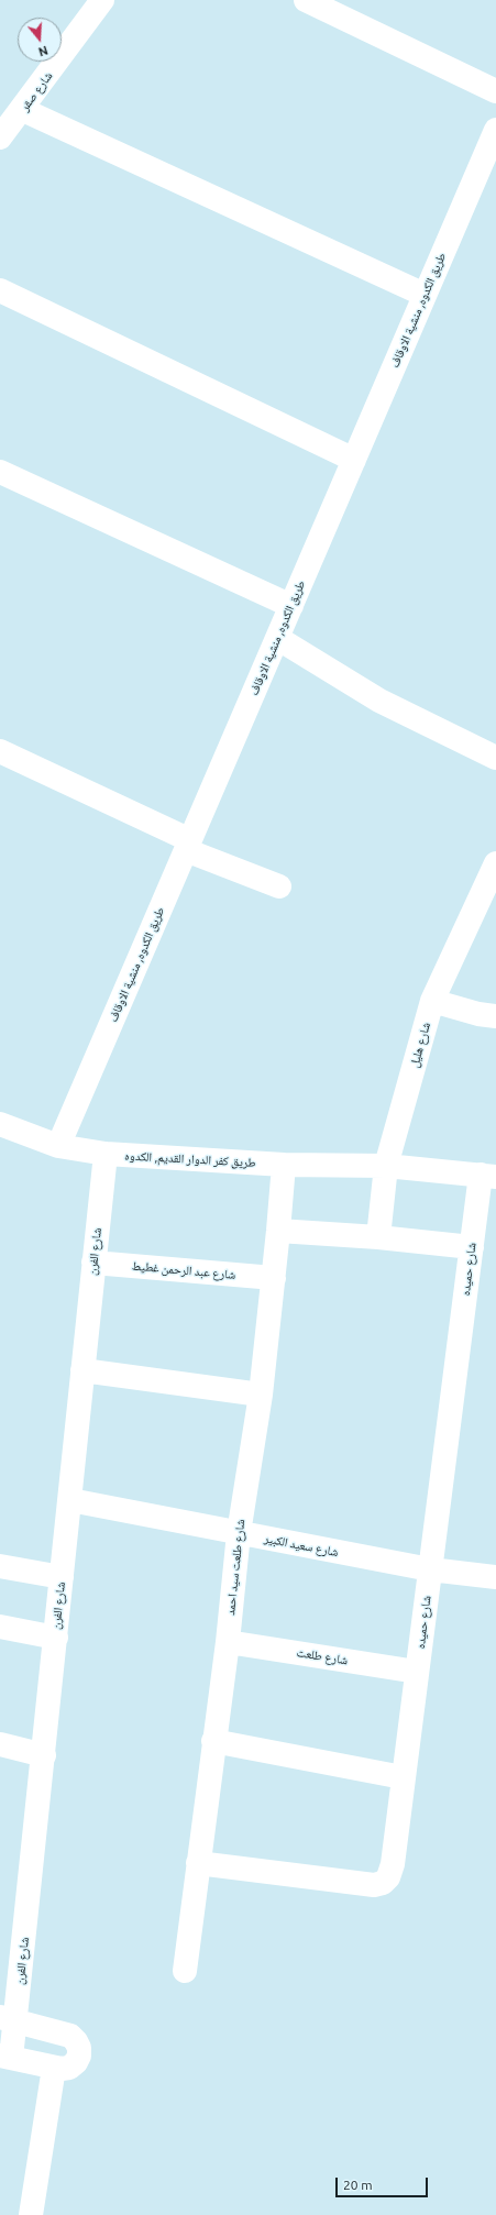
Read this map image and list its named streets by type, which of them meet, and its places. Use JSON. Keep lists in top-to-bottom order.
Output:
{
  "streets": {
    "street": [
      "شارع صقر",
      "طريق الكدوه, منشية الاوقاف",
      "شارع هليل",
      "طريق كفر الدوار القديم, الكدوه",
      "شارع الفرن",
      "شارع حميده",
      "شارع عبد الرحمن غطيط",
      "شارع سعيد الكبير",
      "شارع طلعت سيد احمد",
      "شارع طلعت"
    ]
  },
  "crossings": [
    ["طريق الكدوه, منشية الاوقاف", "طريق كفر الدوار القديم, الكدوه"],
    ["شارع هليل", "طريق كفر الدوار القديم, الكدوه"],
    ["طريق كفر الدوار القديم, الكدوه", "شارع الفرن"],
    ["طريق كفر الدوار القديم, الكدوه", "شارع حميده"],
    ["طريق كفر الدوار القديم, الكدوه", "شارع طلعت سيد احمد"],
    ["شارع الفرن", "شارع عبد الرحمن غطيط"],
    ["شارع الفرن", "شارع سعيد الكبير"],
    ["شارع حميده", "شارع سعيد الكبير"],
    ["شارع حميده", "شارع طلعت سيد احمد"],
    ["شارع حميده", "شارع طلعت"],
    ["شارع عبد الرحمن غطيط", "شارع طلعت سيد احمد"],
    ["شارع سعيد الكبير", "شارع طلعت سيد احمد"],
    ["شارع طلعت سيد احمد", "شارع طلعت"]
  ],
  "scale_bar": "20 m",
  "north": "bottom"
}
